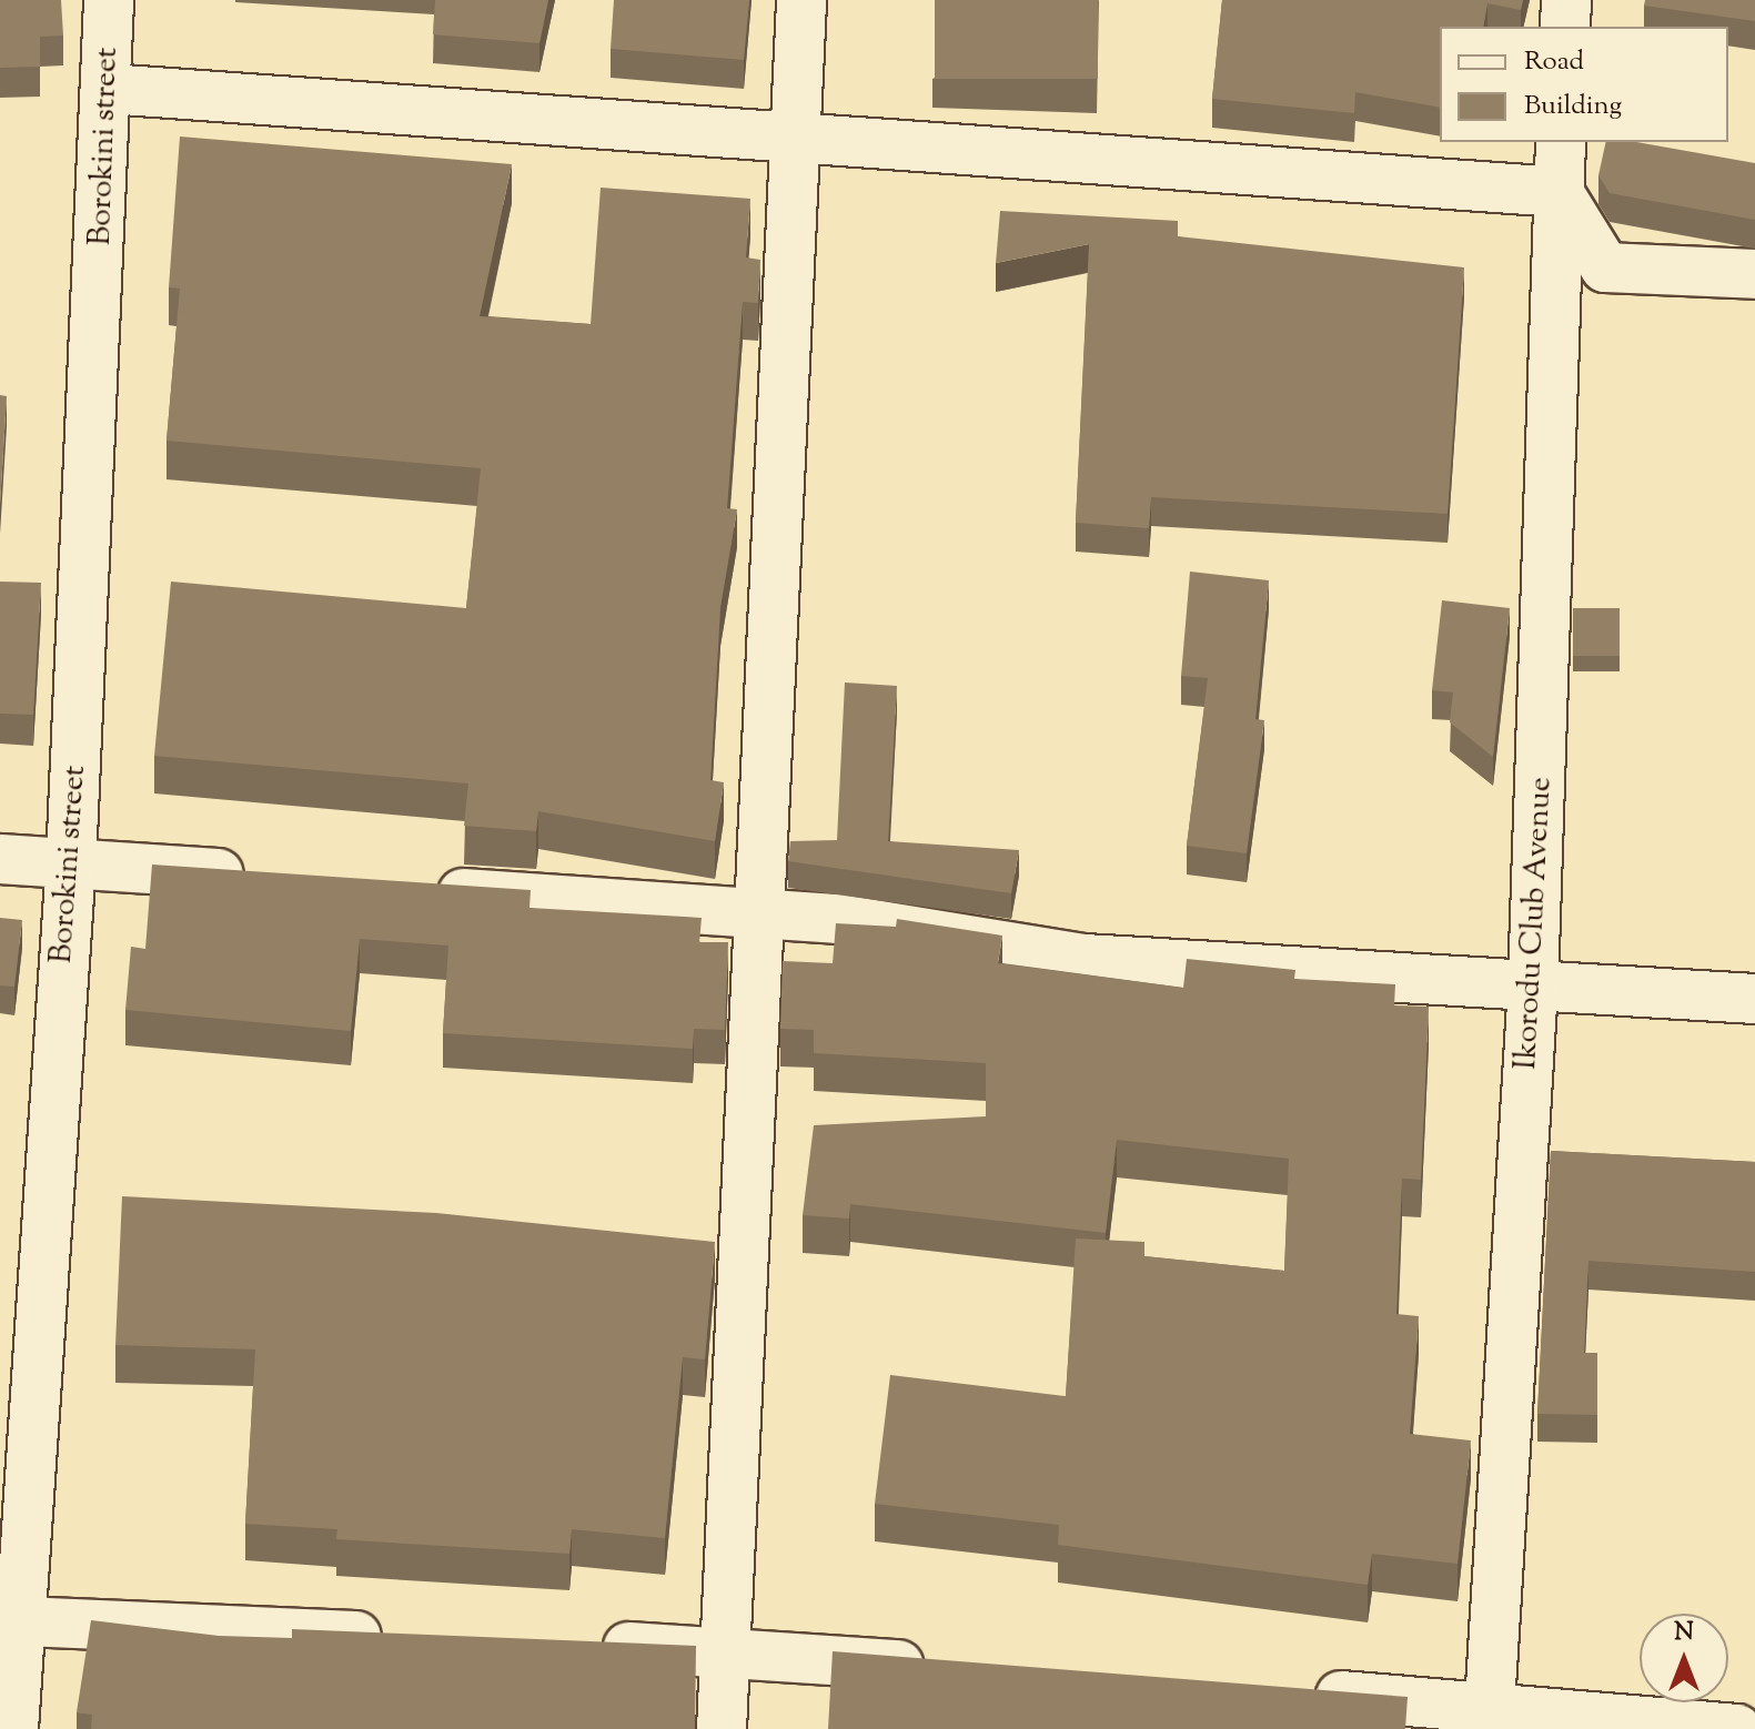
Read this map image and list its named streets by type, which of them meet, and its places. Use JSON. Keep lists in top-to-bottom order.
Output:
{
  "streets": {
    "street": ["Borokini street", "Ikorodu Club Avenue"]
  },
  "legend": ["Road", "Building"],
  "north": "top"
}
